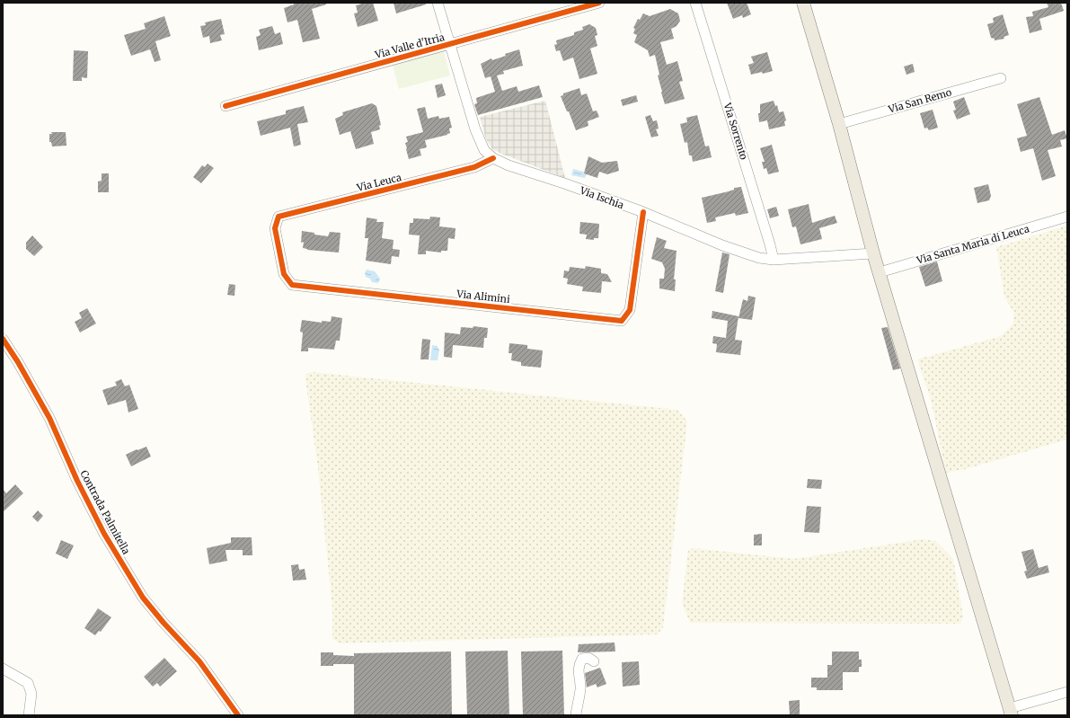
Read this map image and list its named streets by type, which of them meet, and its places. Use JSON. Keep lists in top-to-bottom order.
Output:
{
  "streets": {
    "street": [
      "Via Valle d'Itria",
      "Via San Remo",
      "Via Sorrento",
      "Via Leuca",
      "Via Ischia",
      "Via Santa Maria di Leuca",
      "Via Alimini",
      "Contrada Palmitella"
    ]
  },
  "crossings": [
    ["Via Valle d'Itria", "Via Ischia"],
    ["Via Sorrento", "Via Ischia"],
    ["Via Leuca", "Via Ischia"],
    ["Via Leuca", "Via Alimini"],
    ["Via Ischia", "Via Alimini"]
  ]
}
